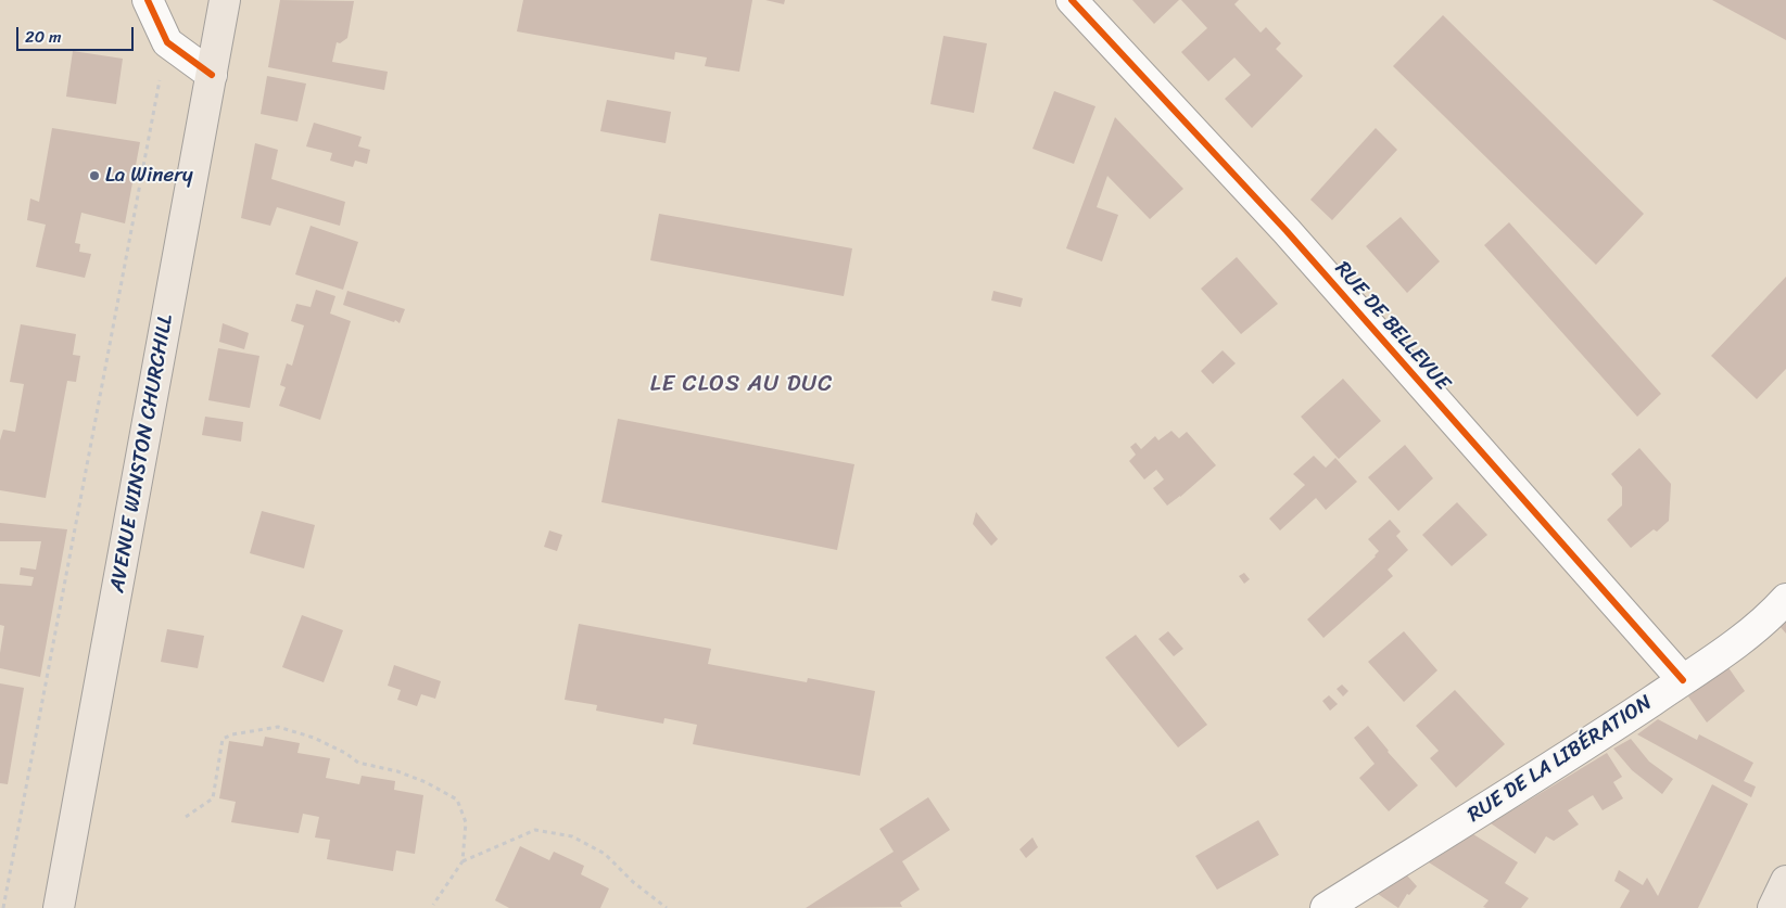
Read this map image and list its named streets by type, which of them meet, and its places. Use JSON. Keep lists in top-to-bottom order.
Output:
{
  "streets": {
    "main road": ["AVENUE WINSTON CHURCHILL"],
    "street": ["RUE DE BELLEVUE", "RUE DE LA LIBÉRATION"]
  },
  "crossings": [
    ["RUE DE BELLEVUE", "RUE DE LA LIBÉRATION"]
  ],
  "districts": ["LE CLOS AU DUC"],
  "places": ["La Winery"],
  "scale_bar": "20 m"
}
